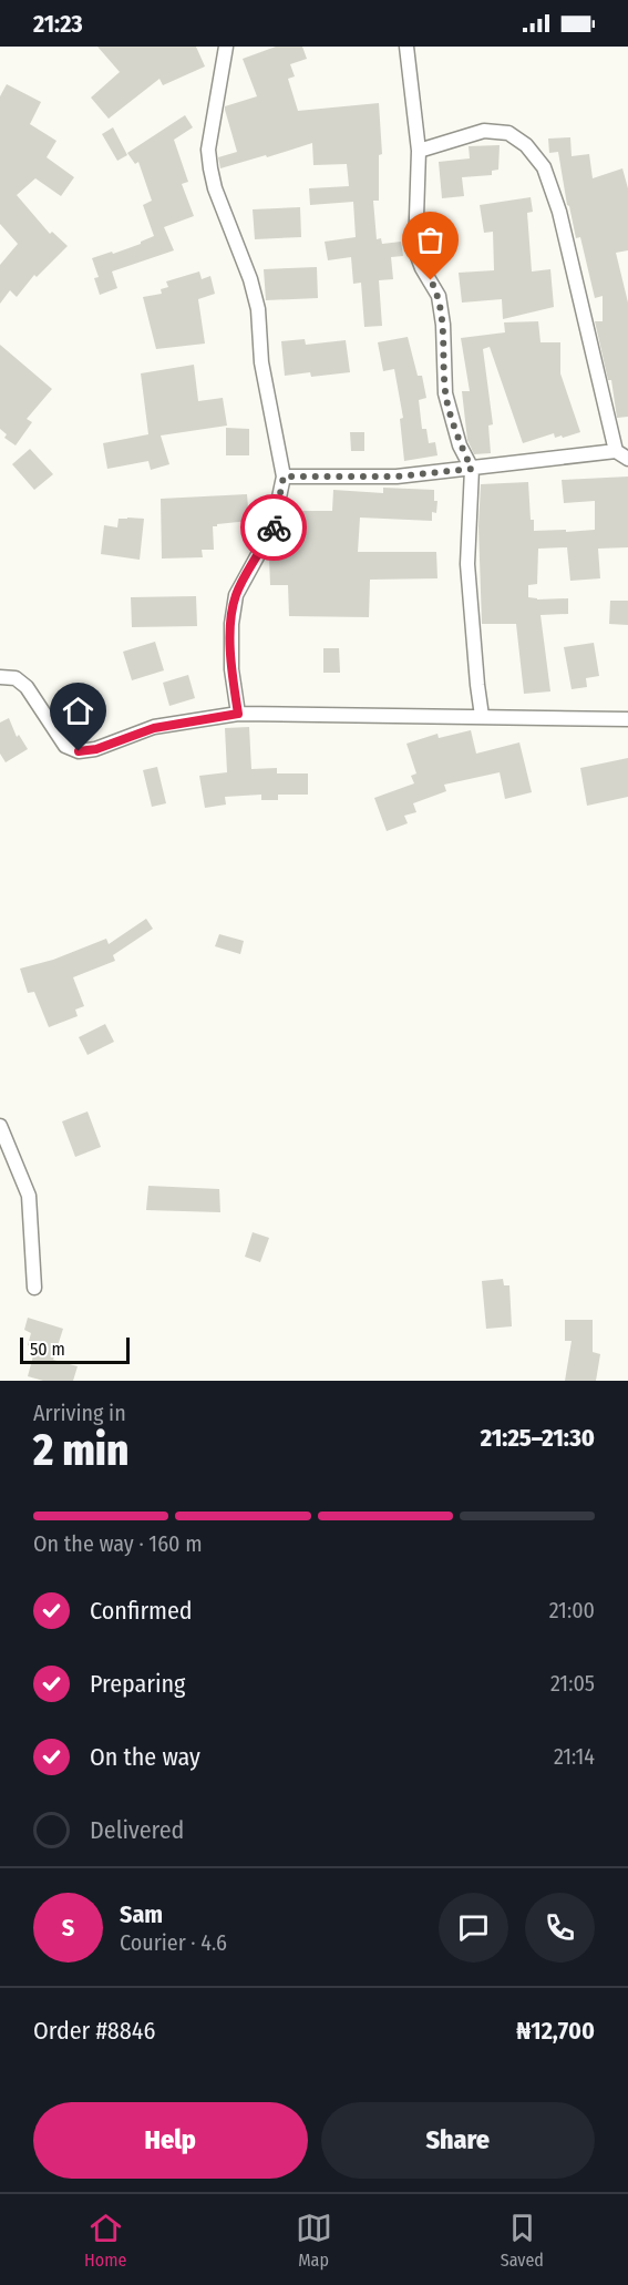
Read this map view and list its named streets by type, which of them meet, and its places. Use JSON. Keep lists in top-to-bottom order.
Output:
{
  "scale_bar": "50 m",
  "page": {
    "status": "21:23",
    "scale": "50 m",
    "heading": ["2 min", "Arriving in", "21:25–21:30"],
    "panel": [
      "Sam",
      "Courier · 4.6",
      "Order #8846",
      "₦12,700"
    ],
    "bar": "On the way · 160 m",
    "list": [
      ["Confirmed", "21:00"],
      ["Preparing", "21:05"],
      ["On the way", "21:14"],
      "Delivered"
    ],
    "round": "S",
    "buttons": ["Help", "Share"],
    "tabs": ["Home", "Map", "Saved"]
  }
}
